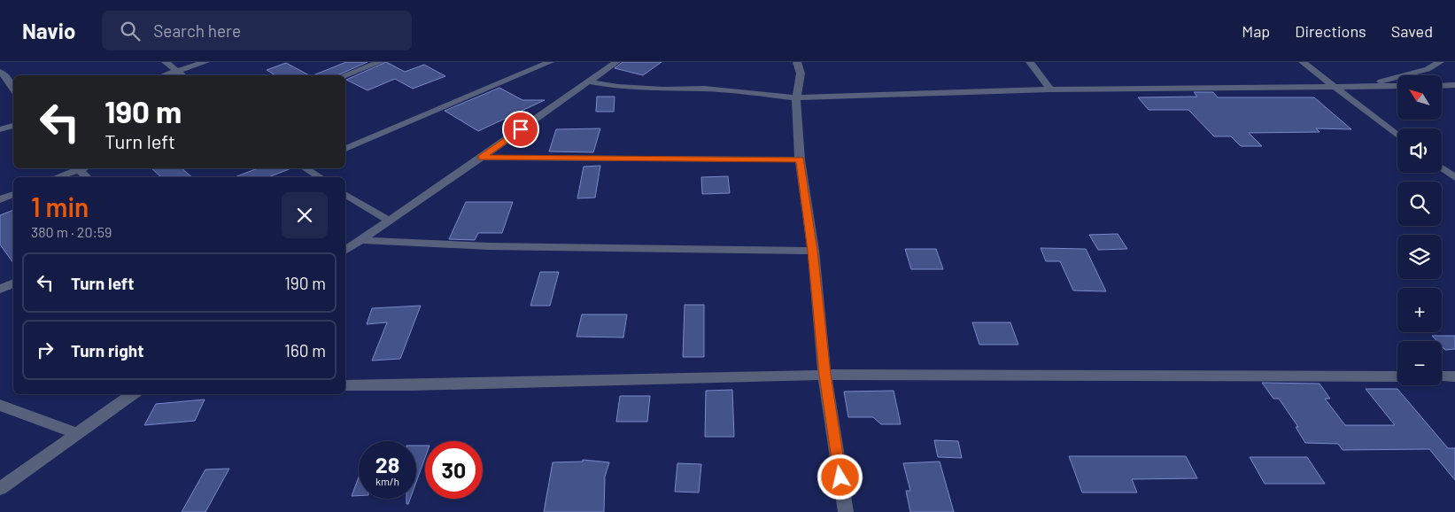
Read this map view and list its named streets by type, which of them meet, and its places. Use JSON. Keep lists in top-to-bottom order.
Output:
{
  "north": "top left",
  "page": {
    "header": "Navio",
    "search": "Search here",
    "nav": ["Map", "Directions", "Saved"],
    "map_buttons": ["+", "−"],
    "turn": ["190 m", "Turn left"],
    "heading": ["1 min", "380 m · 20:59"],
    "list": [
      {
        "name": "Turn left",
        "value": "190 m"
      },
      {
        "name": "Turn right",
        "value": "160 m"
      }
    ],
    "speed": "28 km/h",
    "limit": "30"
  }
}
